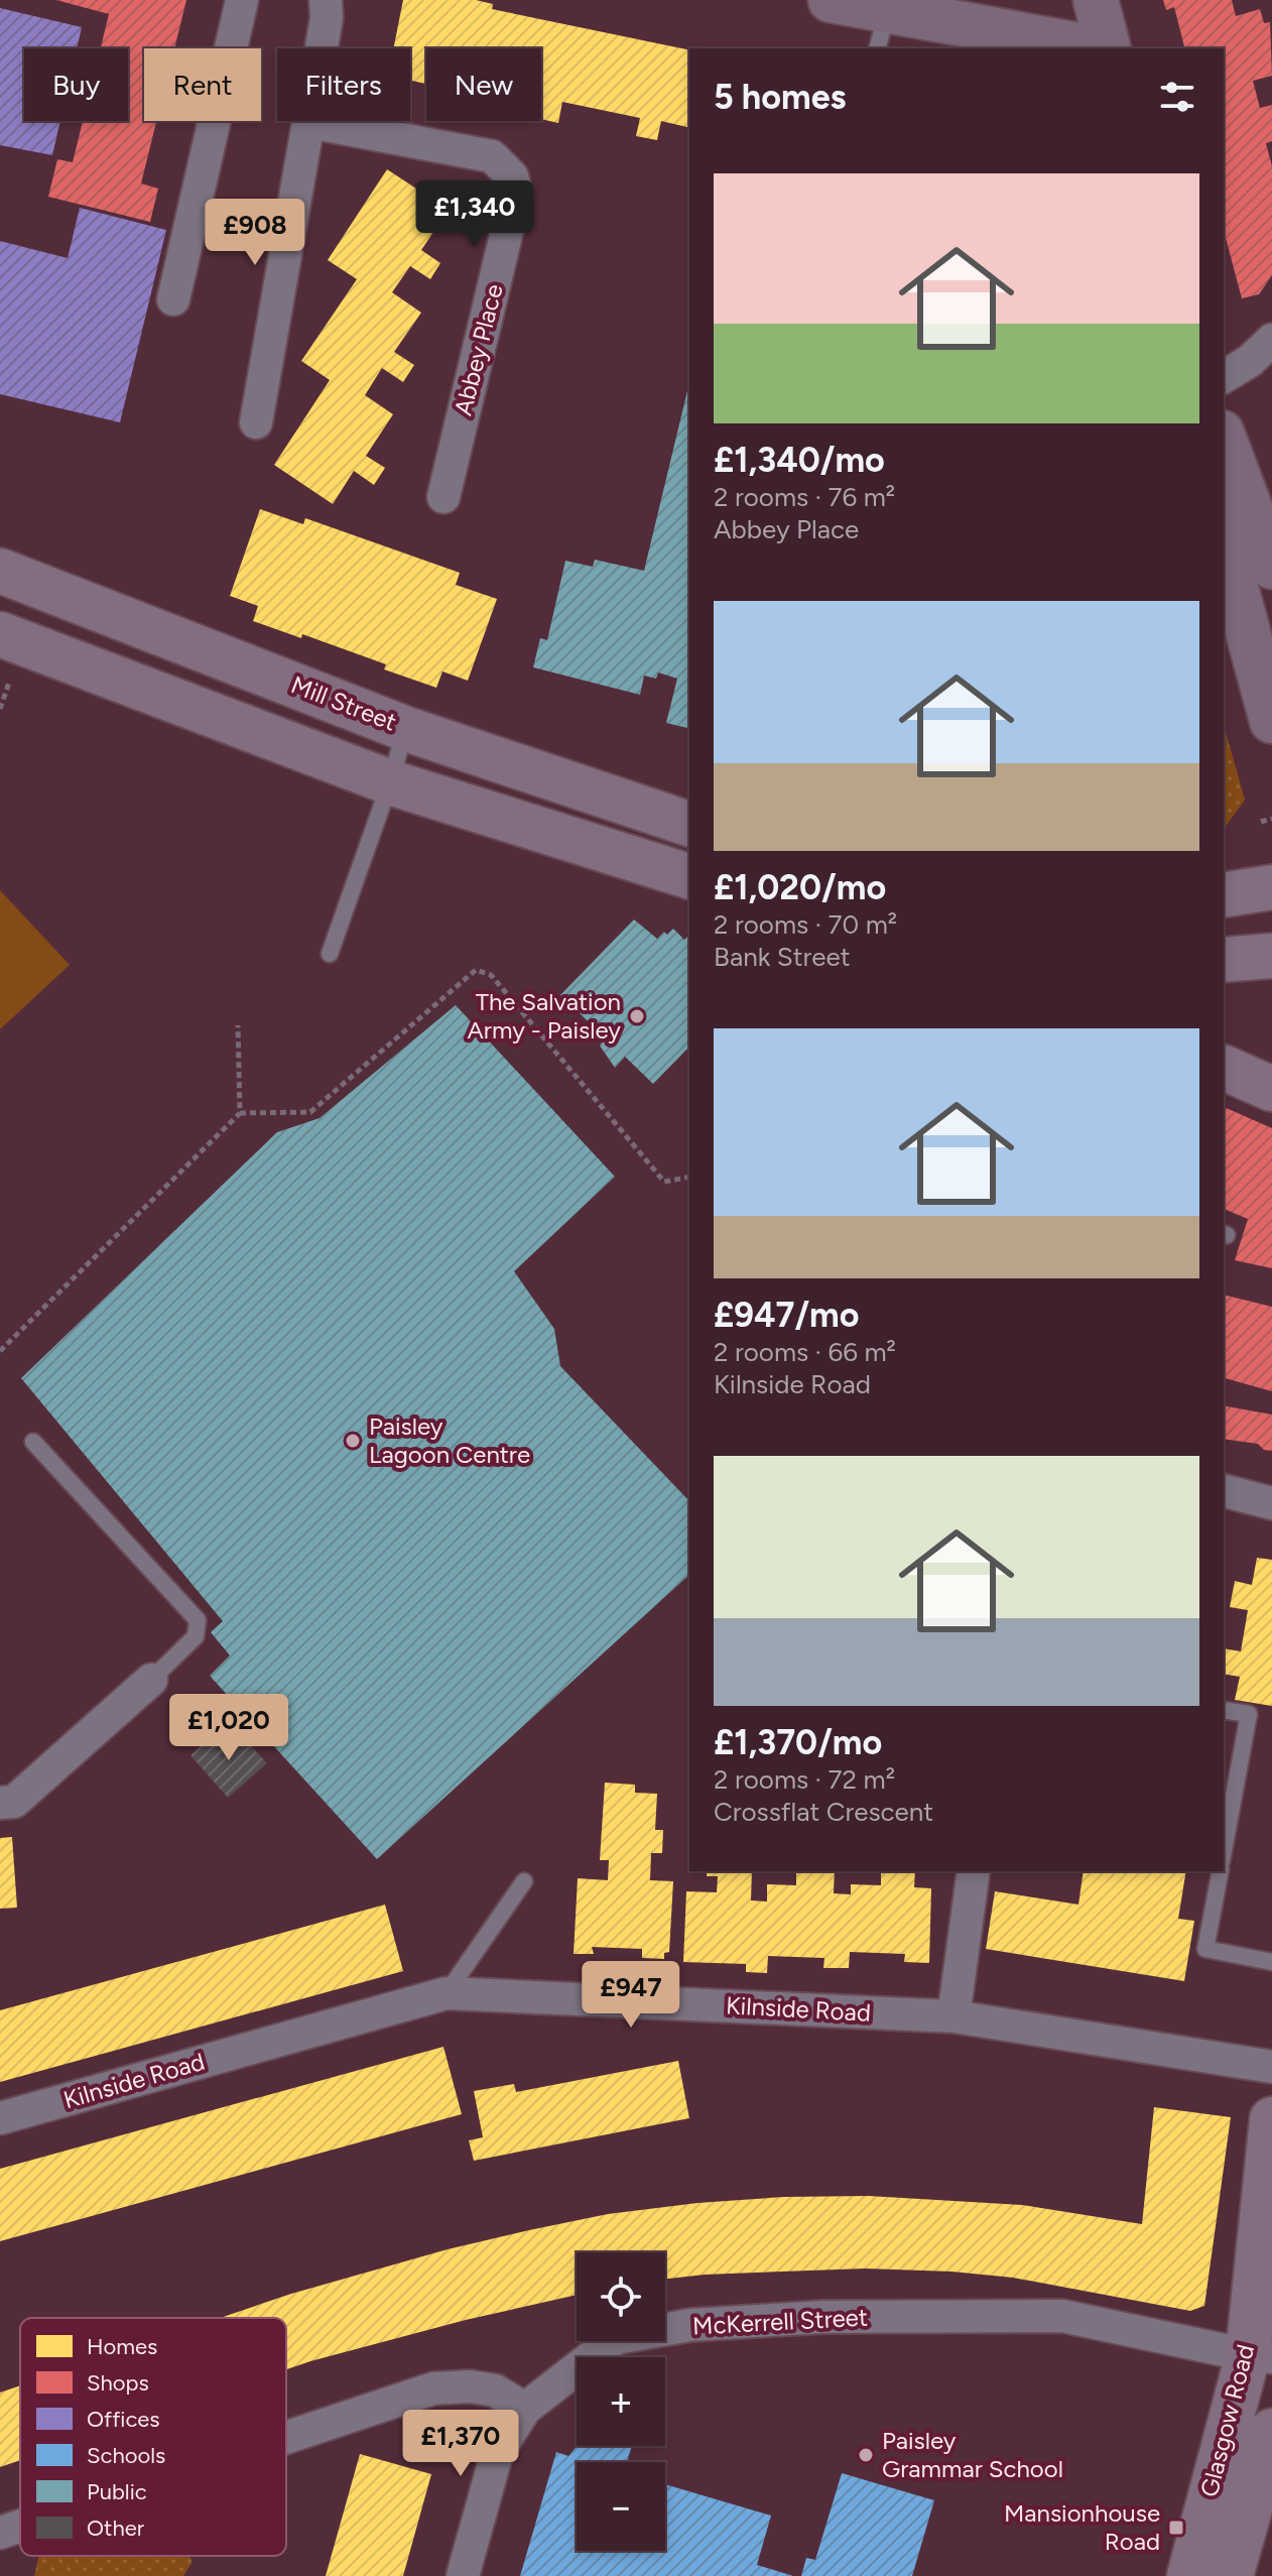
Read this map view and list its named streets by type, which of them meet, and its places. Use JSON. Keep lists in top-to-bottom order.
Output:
{
  "streets": {
    "main road": ["Mill Street", "Glasgow Road"],
    "street": ["Abbey Place", "Kilnside Road", "McKerrell Street"]
  },
  "crossings": [
    ["McKerrell Street", "Glasgow Road"]
  ],
  "places": {
    "other": ["The Salvation Army - Paisley", "Paisley Lagoon Centre", "Paisley Grammar School"],
    "transit": ["Mansionhouse Road"]
  },
  "legend": [
    "Homes",
    "Shops",
    "Offices",
    "Schools",
    "Public",
    "Other"
  ],
  "page": {
    "chip": [
      "Buy",
      "Rent",
      "Filters",
      "New"
    ],
    "heading": "5 homes",
    "list": [
      {
        "name": "£1,340/mo",
        "note": "2 rooms · 76 m² · Abbey Place"
      },
      {
        "name": "£1,020/mo",
        "note": "2 rooms · 70 m² · Bank Street"
      },
      {
        "name": "£947/mo",
        "note": "2 rooms · 66 m² · Kilnside Road"
      },
      {
        "name": "£1,370/mo",
        "note": "2 rooms · 72 m² · Crossflat Crescent"
      }
    ],
    "price": [
      "£1,340",
      "£908",
      "£1,020",
      "£947",
      "£1,370"
    ],
    "map_buttons": ["+", "−"]
  }
}
